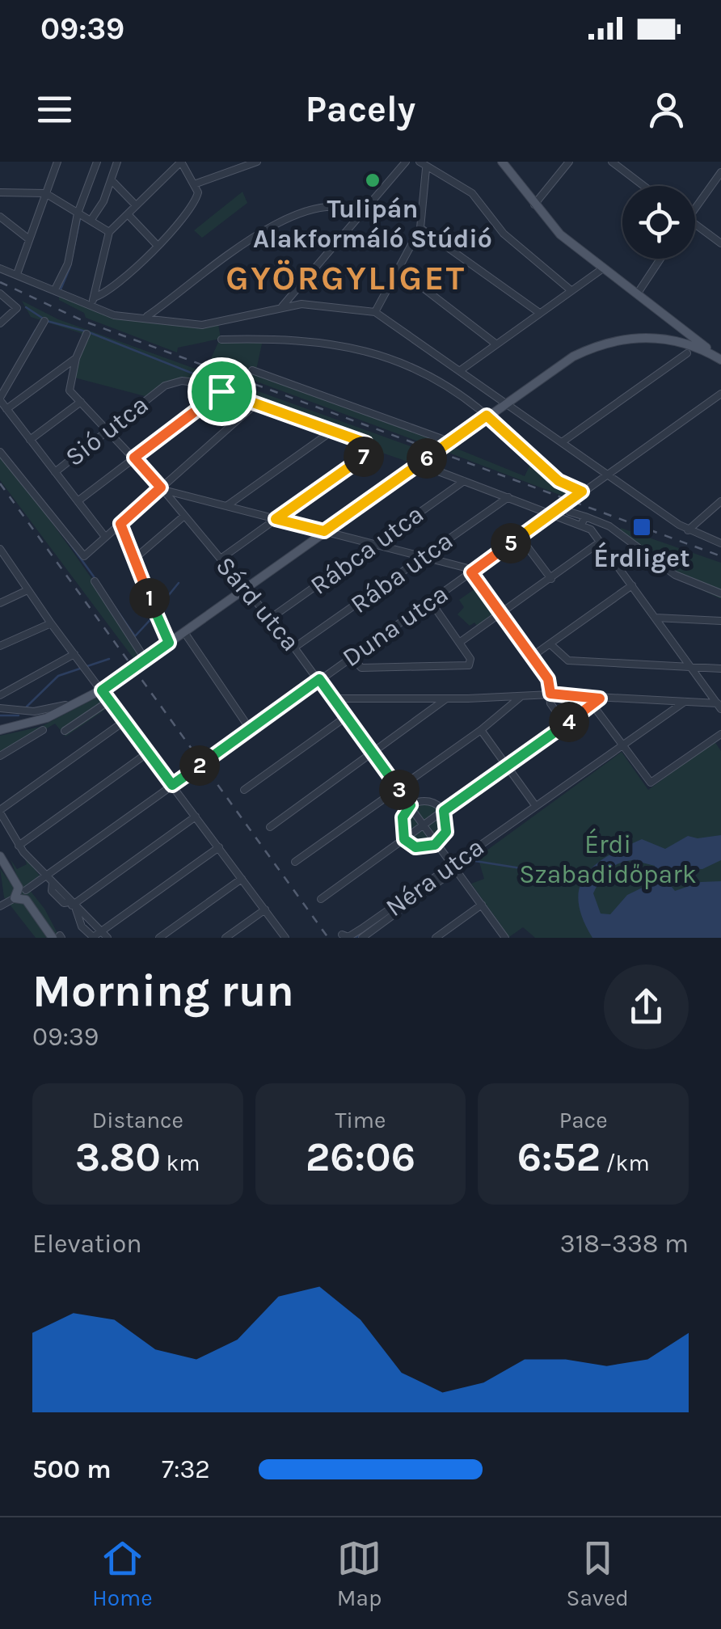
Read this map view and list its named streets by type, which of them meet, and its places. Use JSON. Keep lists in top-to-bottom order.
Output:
{
  "streets": {
    "street": [
      "Sió utca",
      "Rábca utca",
      "Rába utca",
      "Sárd utca",
      "Duna utca",
      "Néra utca"
    ]
  },
  "crossings": [
    ["Sió utca", "Sárd utca"],
    ["Rábca utca", "Sárd utca"],
    ["Rába utca", "Sárd utca"],
    ["Sárd utca", "Duna utca"],
    ["Sárd utca", "Néra utca"]
  ],
  "districts": ["GYÖRGYLIGET"],
  "parks": ["Érdi Szabadidőpark"],
  "places": {
    "other": ["Tulipán Alakformáló Stúdió"],
    "transit": ["Érdliget"]
  },
  "page": {
    "status": "09:39",
    "header": "Pacely",
    "pins": [
      "7",
      "6",
      "5",
      "1",
      "4",
      "2",
      "3"
    ],
    "heading": ["Morning run", "09:39"],
    "stats": [
      ["Distance", "3.80 km"],
      ["Time", "26:06"],
      ["Pace", "6:52 /km"]
    ],
    "chart": ["Elevation", "318–338 m"],
    "list": [
      {
        "name": "500 m",
        "note": "7:32"
      }
    ],
    "tabs": ["Home", "Map", "Saved"]
  }
}
